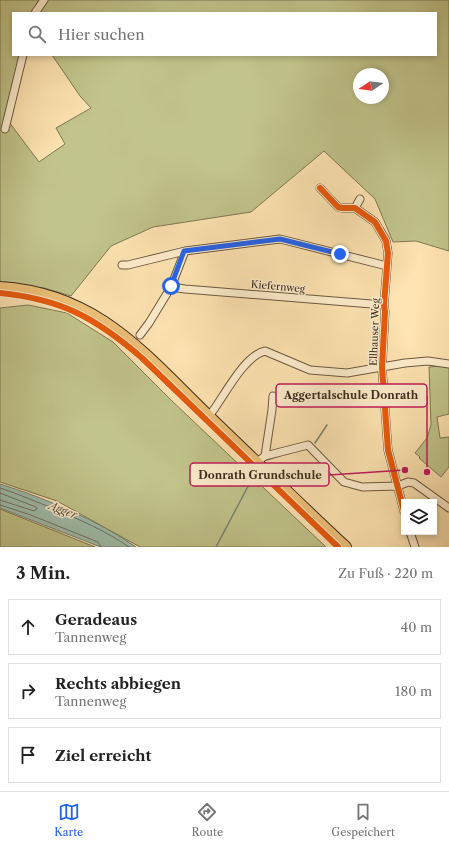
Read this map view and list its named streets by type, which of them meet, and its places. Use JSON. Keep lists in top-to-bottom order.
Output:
{
  "streets": {
    "street": ["Kiefernweg", "Ellhauser Weg"]
  },
  "crossings": [
    ["Kiefernweg", "Ellhauser Weg"]
  ],
  "water": ["Agger"],
  "places": ["Donrath Grundschule", "Aggertalschule Donrath"],
  "north": "left",
  "page": {
    "search": "Hier suchen",
    "heading": ["3 Min.", "Zu Fuß · 220 m"],
    "list": [
      ["Geradeaus", "Tannenweg", "40 m"],
      ["Rechts abbiegen", "Tannenweg", "180 m"],
      "Ziel erreicht"
    ],
    "nav": ["Karte", "Route", "Gespeichert"]
  }
}
